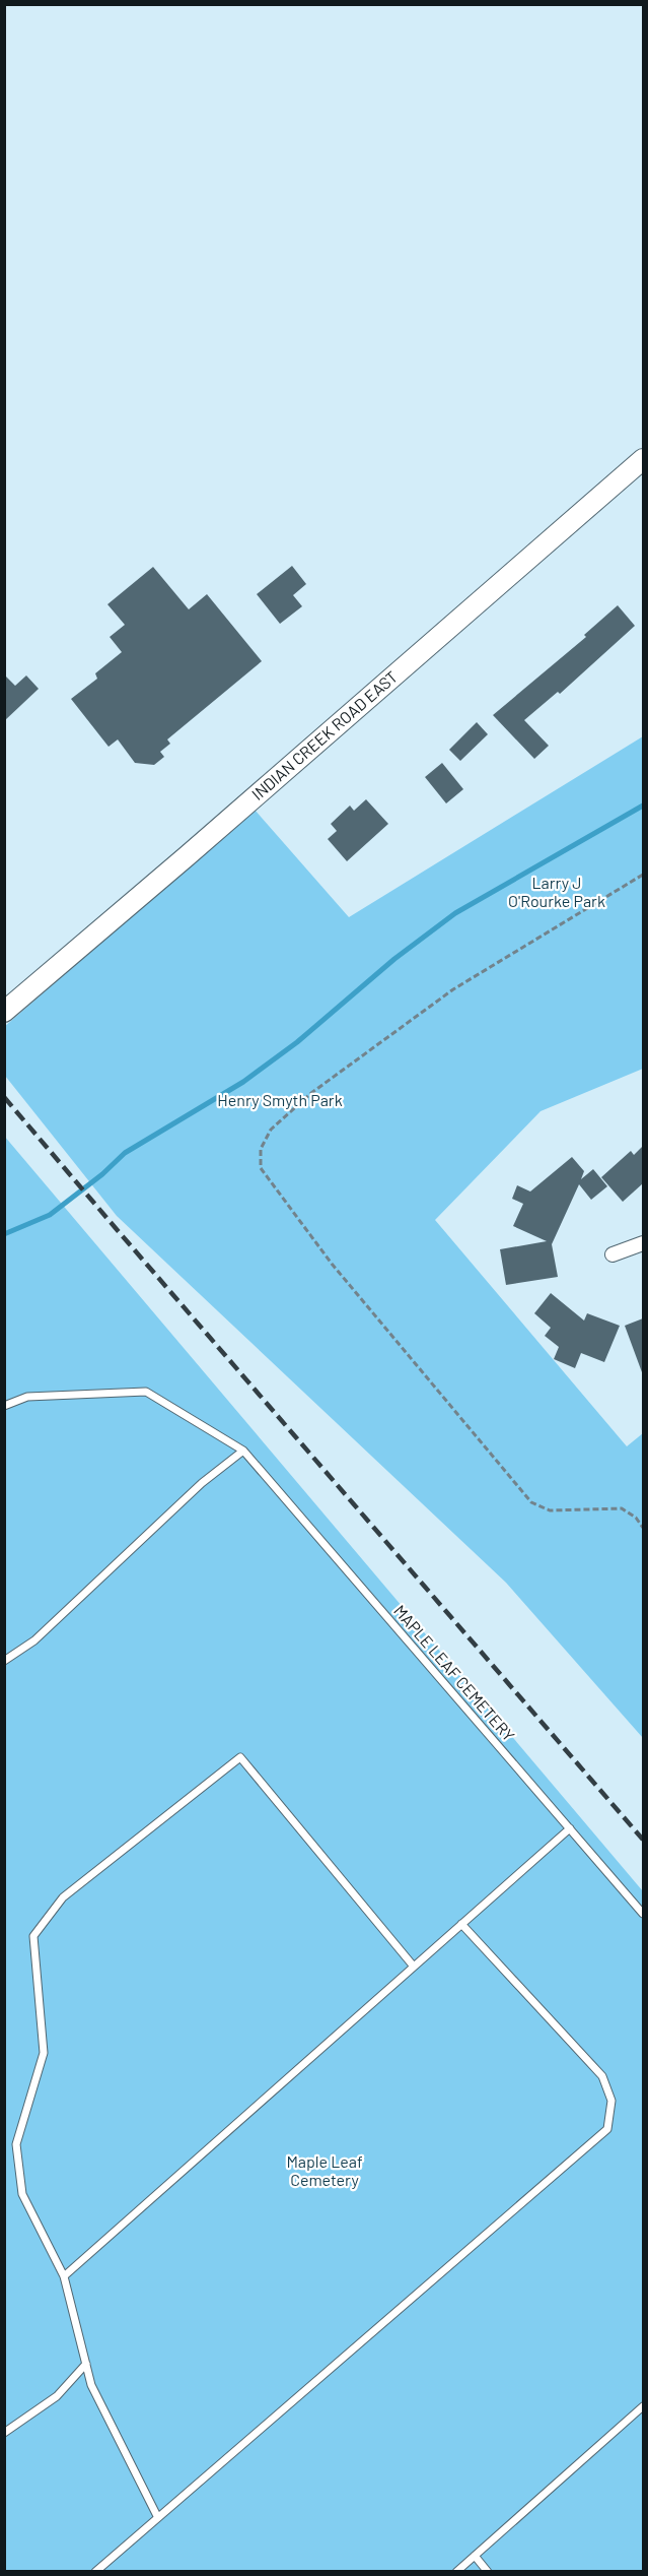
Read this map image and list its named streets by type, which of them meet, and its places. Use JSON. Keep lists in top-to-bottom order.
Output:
{
  "streets": {
    "main road": ["INDIAN CREEK ROAD EAST"],
    "lane": ["MAPLE LEAF CEMETERY"]
  },
  "parks": ["Larry J O'Rourke Park", "Henry Smyth Park", "Maple Leaf Cemetery"]
}
